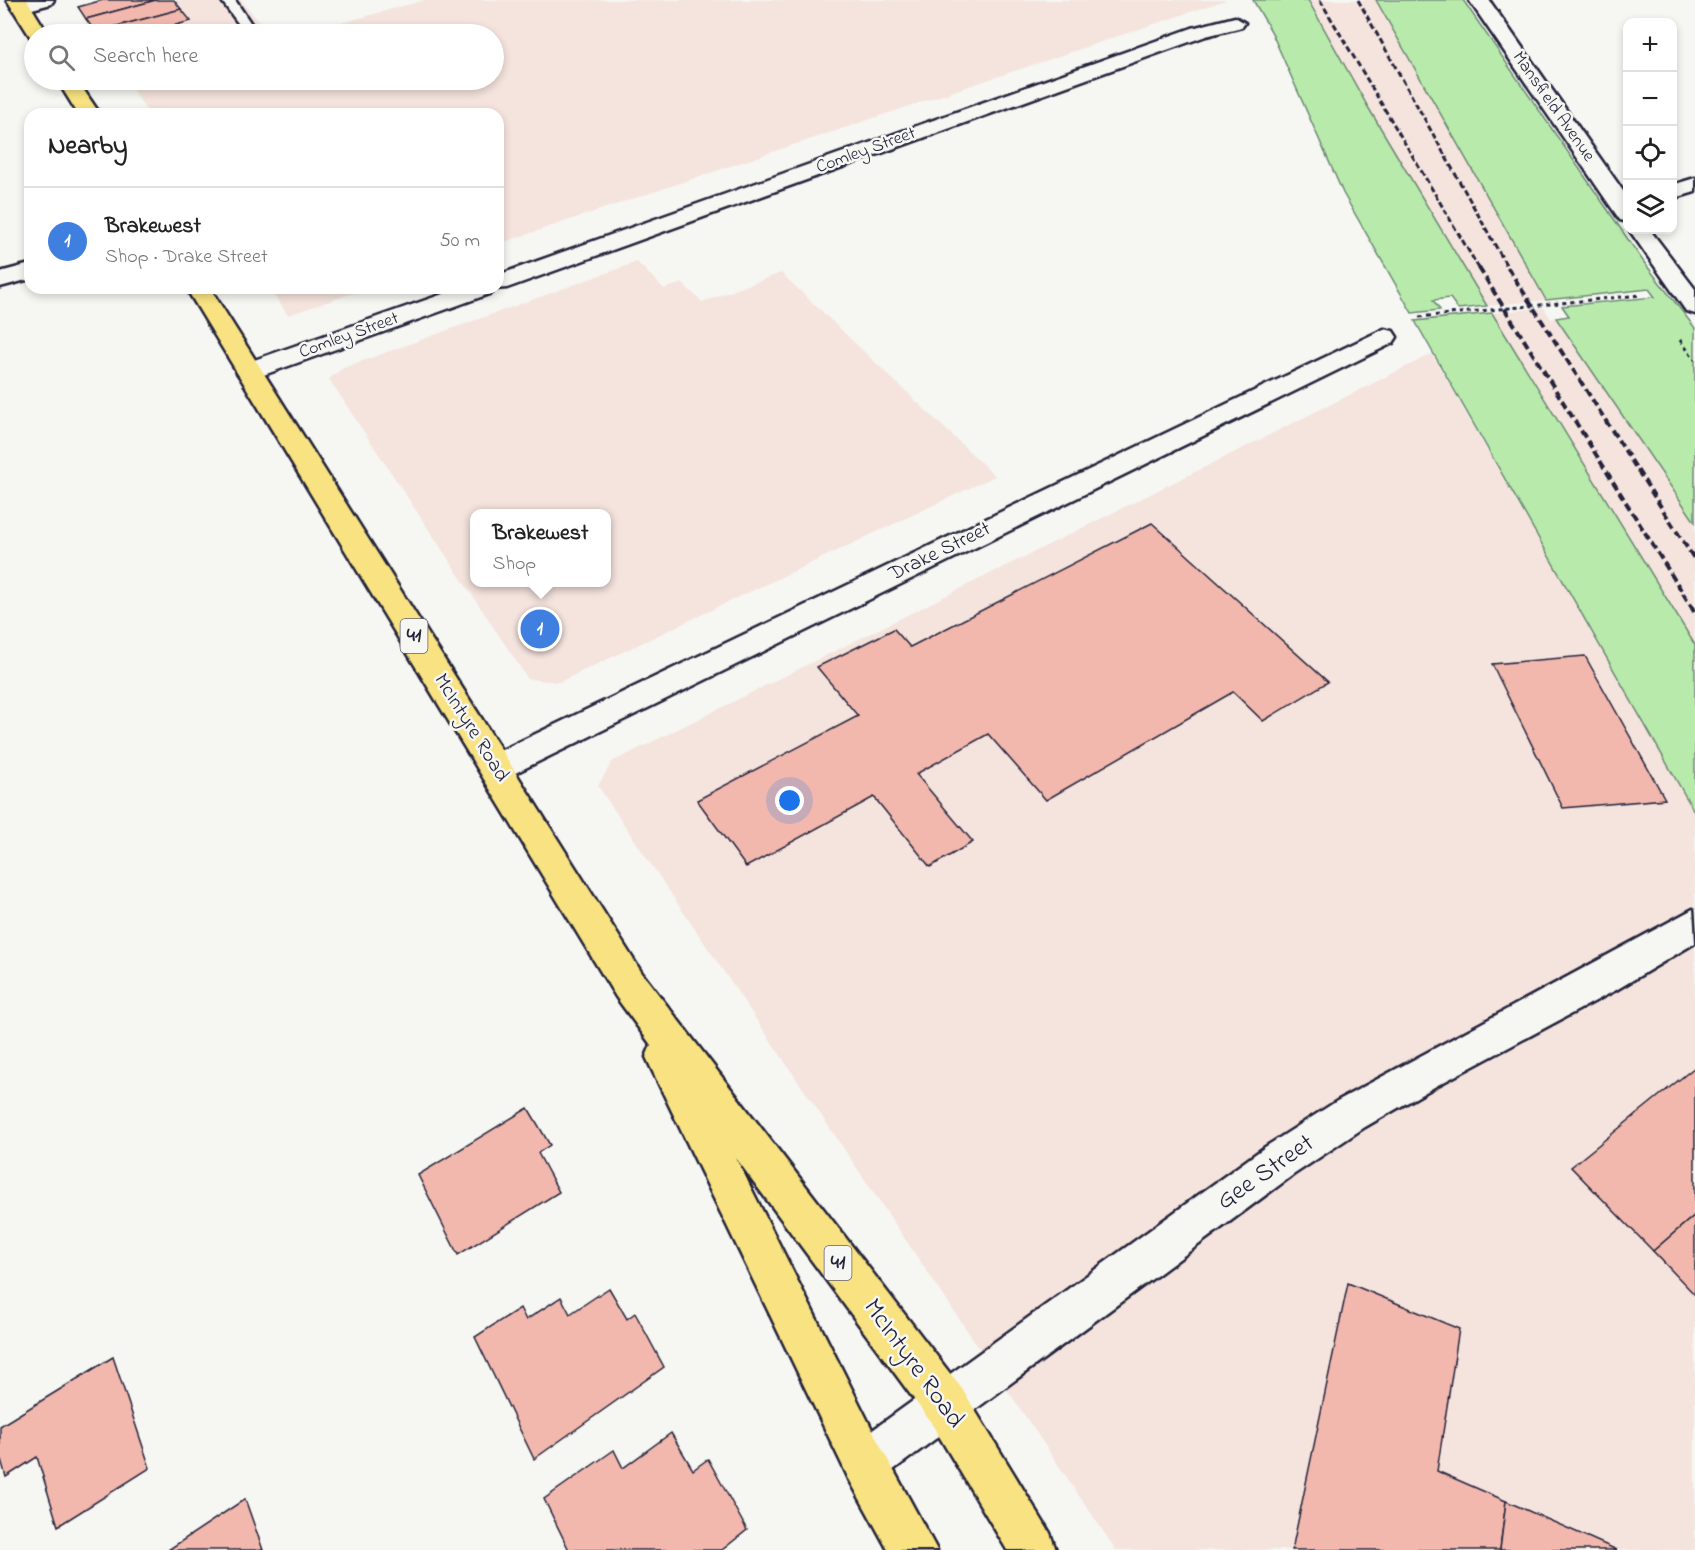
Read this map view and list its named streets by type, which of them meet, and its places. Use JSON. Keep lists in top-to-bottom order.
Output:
{
  "streets": {
    "main road": ["41", "McIntyre Road"],
    "street": [
      "Mansfield Avenue",
      "Comley Street",
      "Drake Street",
      "Gee Street"
    ]
  },
  "crossings": [
    ["Comley Street", "McIntyre Road"],
    ["Drake Street", "McIntyre Road"],
    ["McIntyre Road", "Gee Street"]
  ],
  "page": {
    "map_buttons": ["+", "−"],
    "search": "Search here",
    "heading": "Nearby",
    "list": [
      {
        "mark": "1",
        "name": "Brakewest",
        "note": "Shop · Drake Street",
        "value": "50 m"
      }
    ],
    "popup": ["Brakewest", "Shop"],
    "pins": "1"
  }
}
